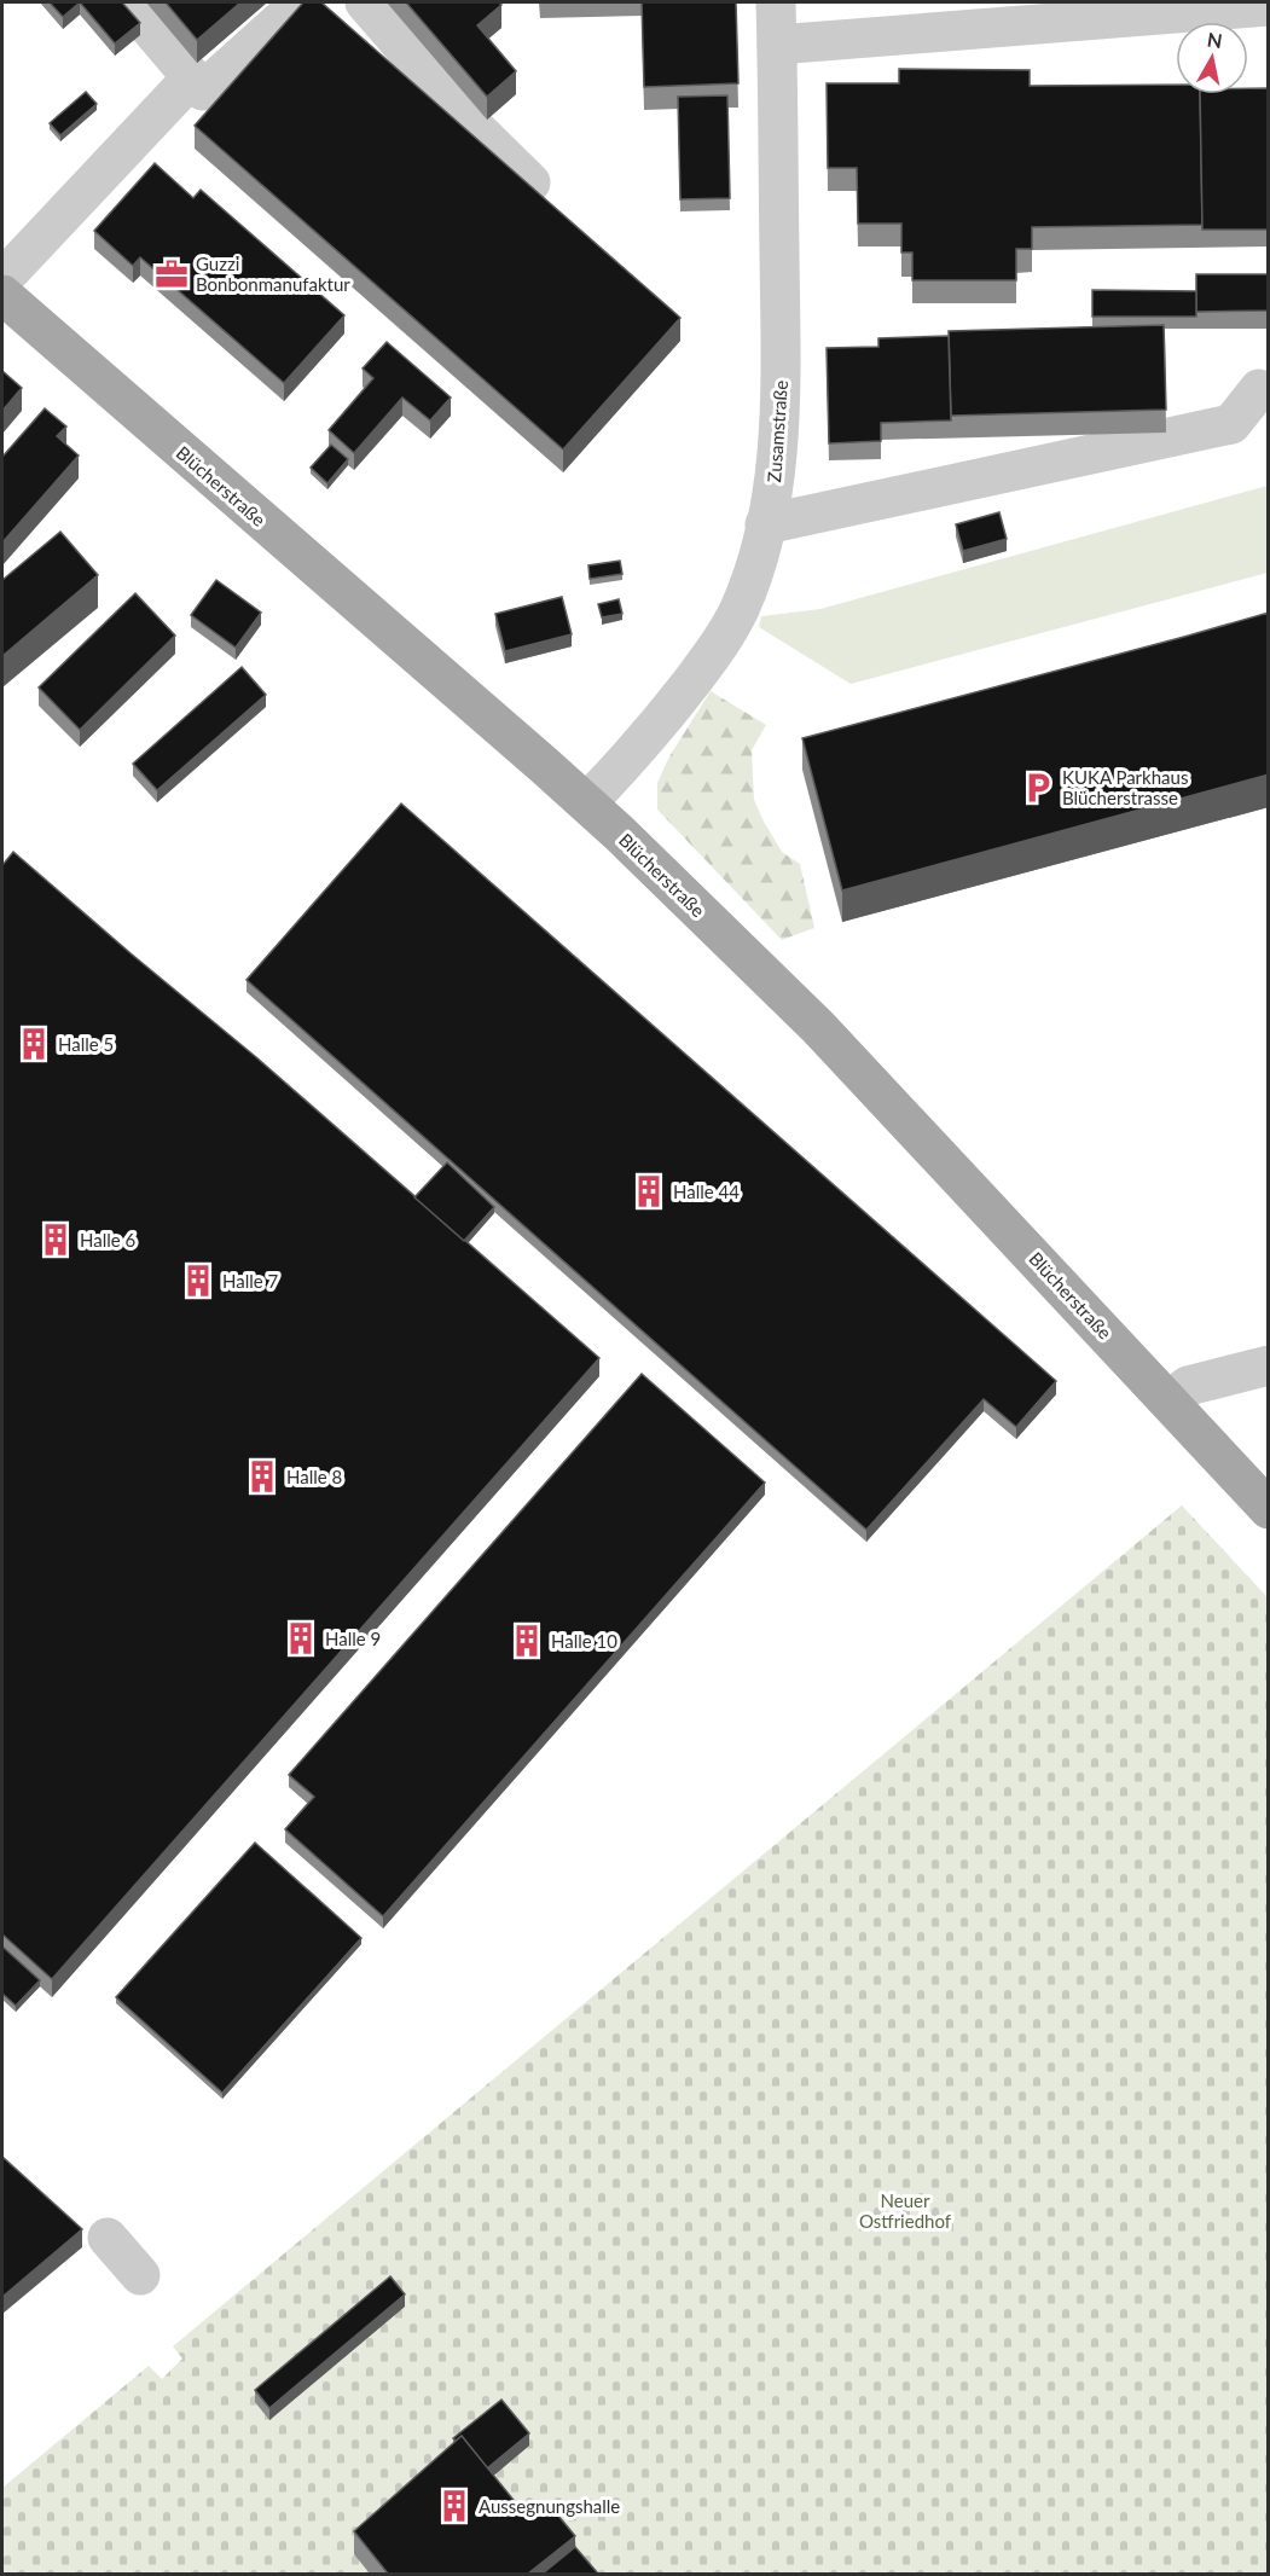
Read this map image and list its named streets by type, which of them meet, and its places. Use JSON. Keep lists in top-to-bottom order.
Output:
{
  "streets": {
    "main road": ["Blücherstraße"],
    "street": ["Zusamstraße"]
  },
  "crossings": [
    ["Zusamstraße", "Blücherstraße"]
  ],
  "parks": ["Neuer Ostfriedhof"],
  "places": {
    "office": ["Guzzi Bonbonmanufaktur"],
    "parking": ["KUKA Parkhaus Blücherstrasse"],
    "building": [
      "Halle 5",
      "Halle 44",
      "Halle 6",
      "Halle 7",
      "Halle 8",
      "Halle 9",
      "Halle 10",
      "Aussegnungshalle"
    ]
  },
  "north": "top"
}
